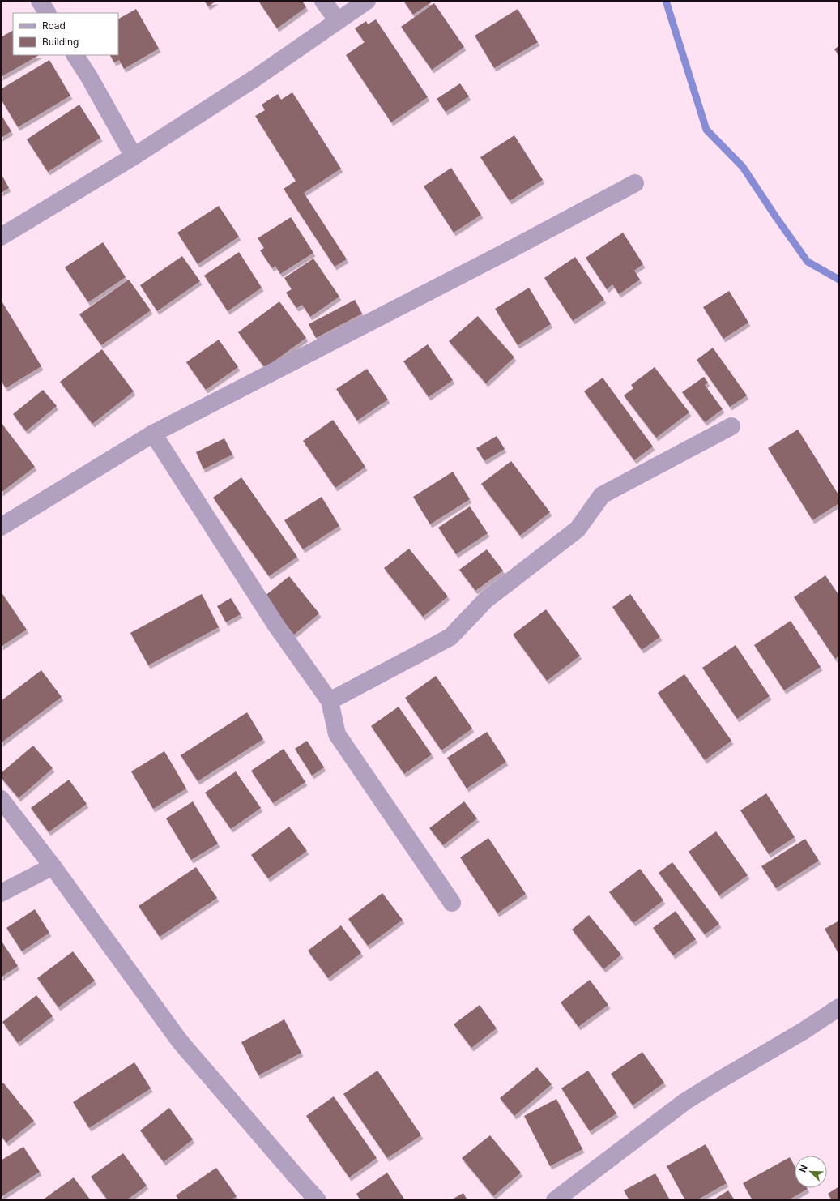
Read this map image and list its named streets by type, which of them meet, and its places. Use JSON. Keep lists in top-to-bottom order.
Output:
{
  "legend": ["Road", "Building"],
  "north": "top left"
}
